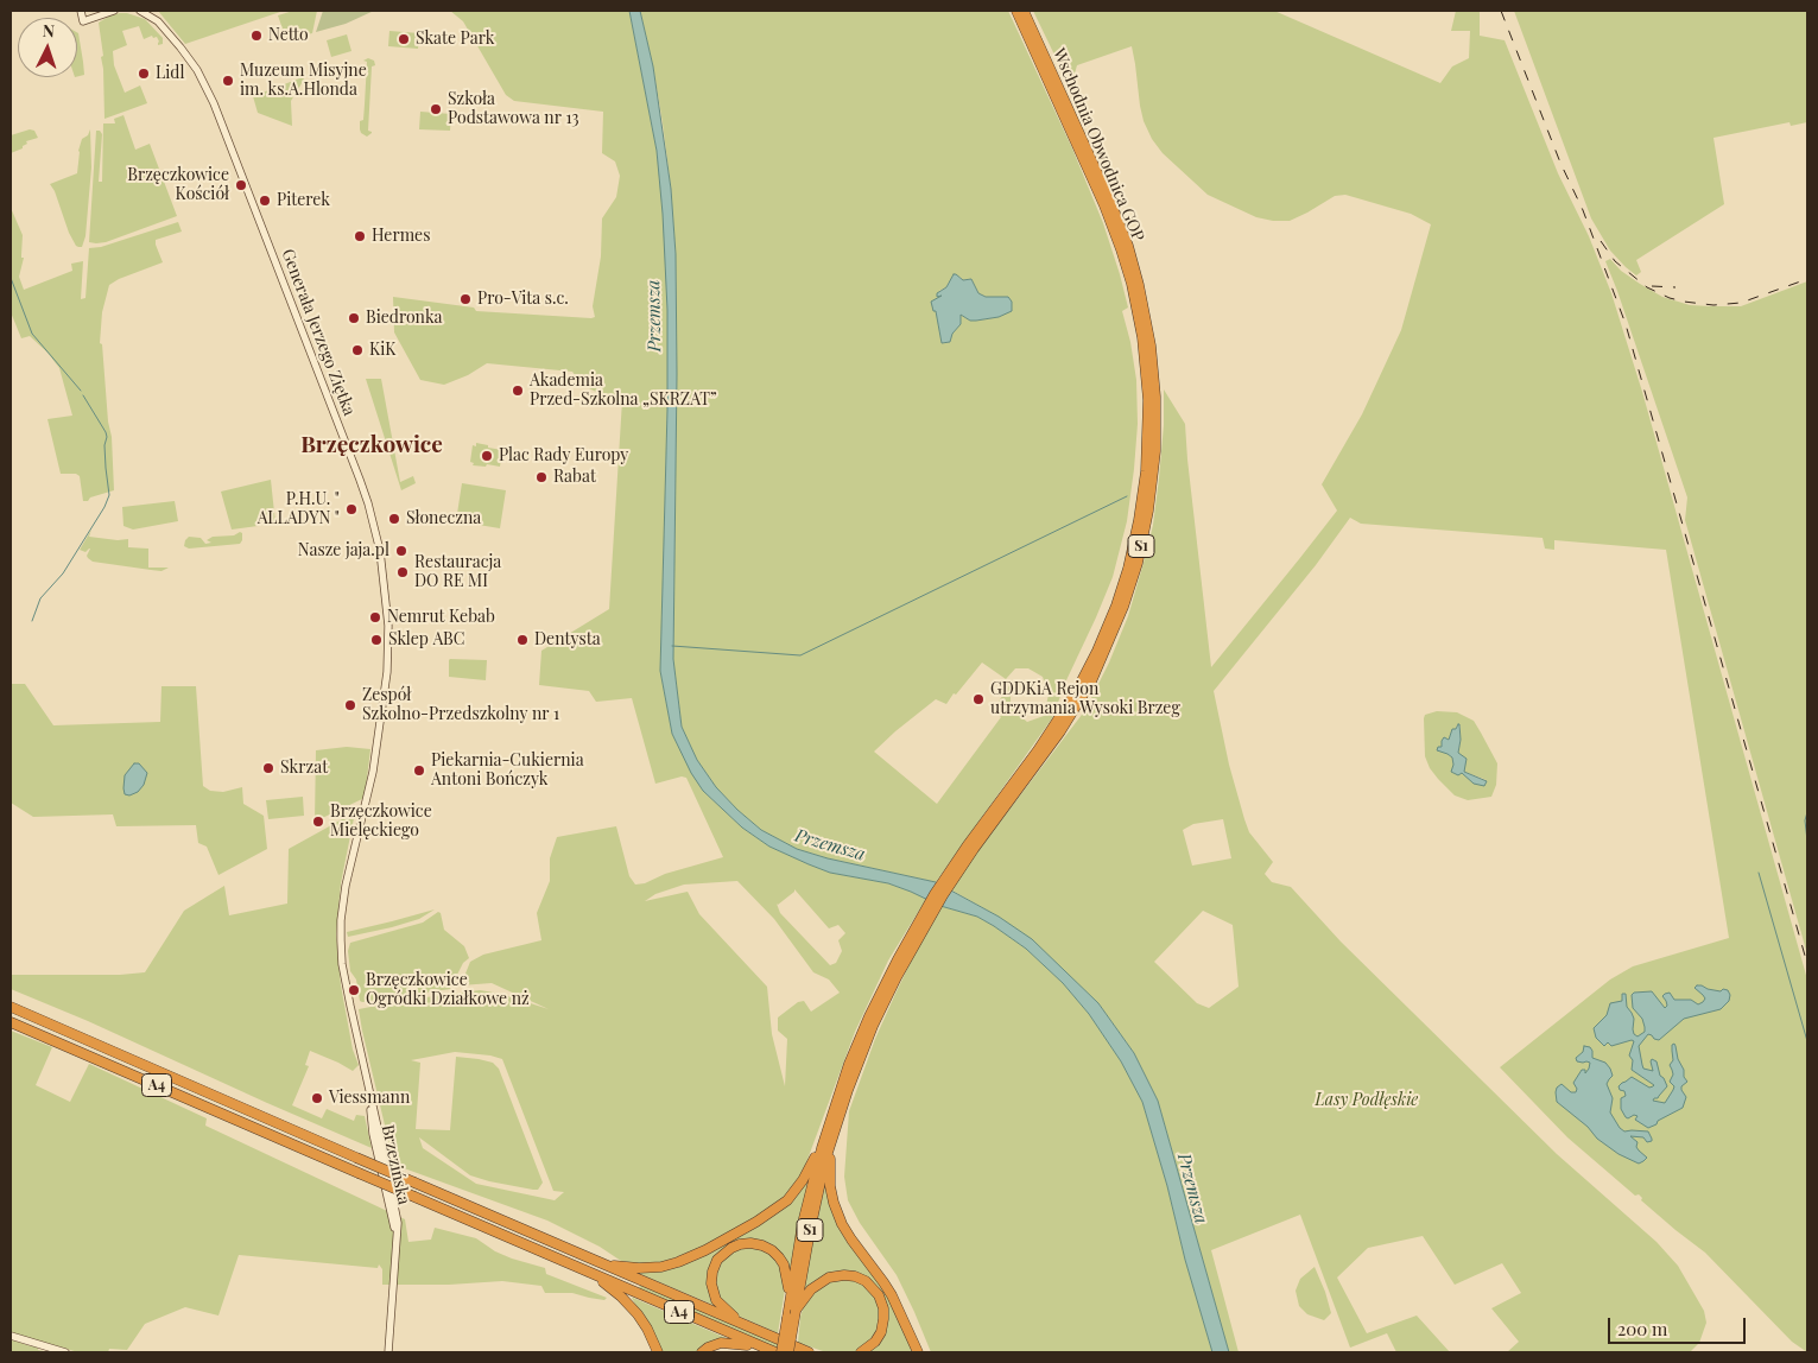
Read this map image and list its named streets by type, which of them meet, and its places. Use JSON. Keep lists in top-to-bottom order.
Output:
{
  "streets": {
    "highway": ["Wschodnia Obwodnica GOP", "S1", "A4"],
    "main road": ["Generała Jerzego Ziętka", "Brzezińska"]
  },
  "crossings": [
    ["Wschodnia Obwodnica GOP", "S1"],
    ["Generała Jerzego Ziętka", "Brzezińska"]
  ],
  "districts": ["Brzęczkowice"],
  "water": ["Przemsza"],
  "parks": ["Lasy Podłęskie"],
  "places": [
    "Netto",
    "Skate Park",
    "Lidl",
    "Muzeum Misyjne im. ks.A.Hlonda",
    "Szkoła Podstawowa nr 13",
    "Brzęczkowice Kościół",
    "Piterek",
    "Hermes",
    "Pro-Vita s.c.",
    "Biedronka",
    "KiK",
    "Akademia Przed-Szkolna „SKRZAT”",
    "Plac Rady Europy",
    "Rabat",
    "P.H.U. \" ALLADYN \"",
    "Słoneczna",
    "Nasze jaja.pl",
    "Restauracja DO RE MI",
    "Nemrut Kebab",
    "Sklep ABC",
    "Dentysta",
    "GDDKiA Rejon utrzymania Wysoki Brzeg",
    "Zespół Szkolno-Przedszkolny nr 1",
    "Skrzat",
    "Piekarnia-Cukiernia Antoni Bończyk",
    "Brzęczkowice Mielęckiego",
    "Brzęczkowice Ogródki Działkowe nż",
    "Viessmann"
  ],
  "scale_bar": "200 m",
  "north": "top"
}
